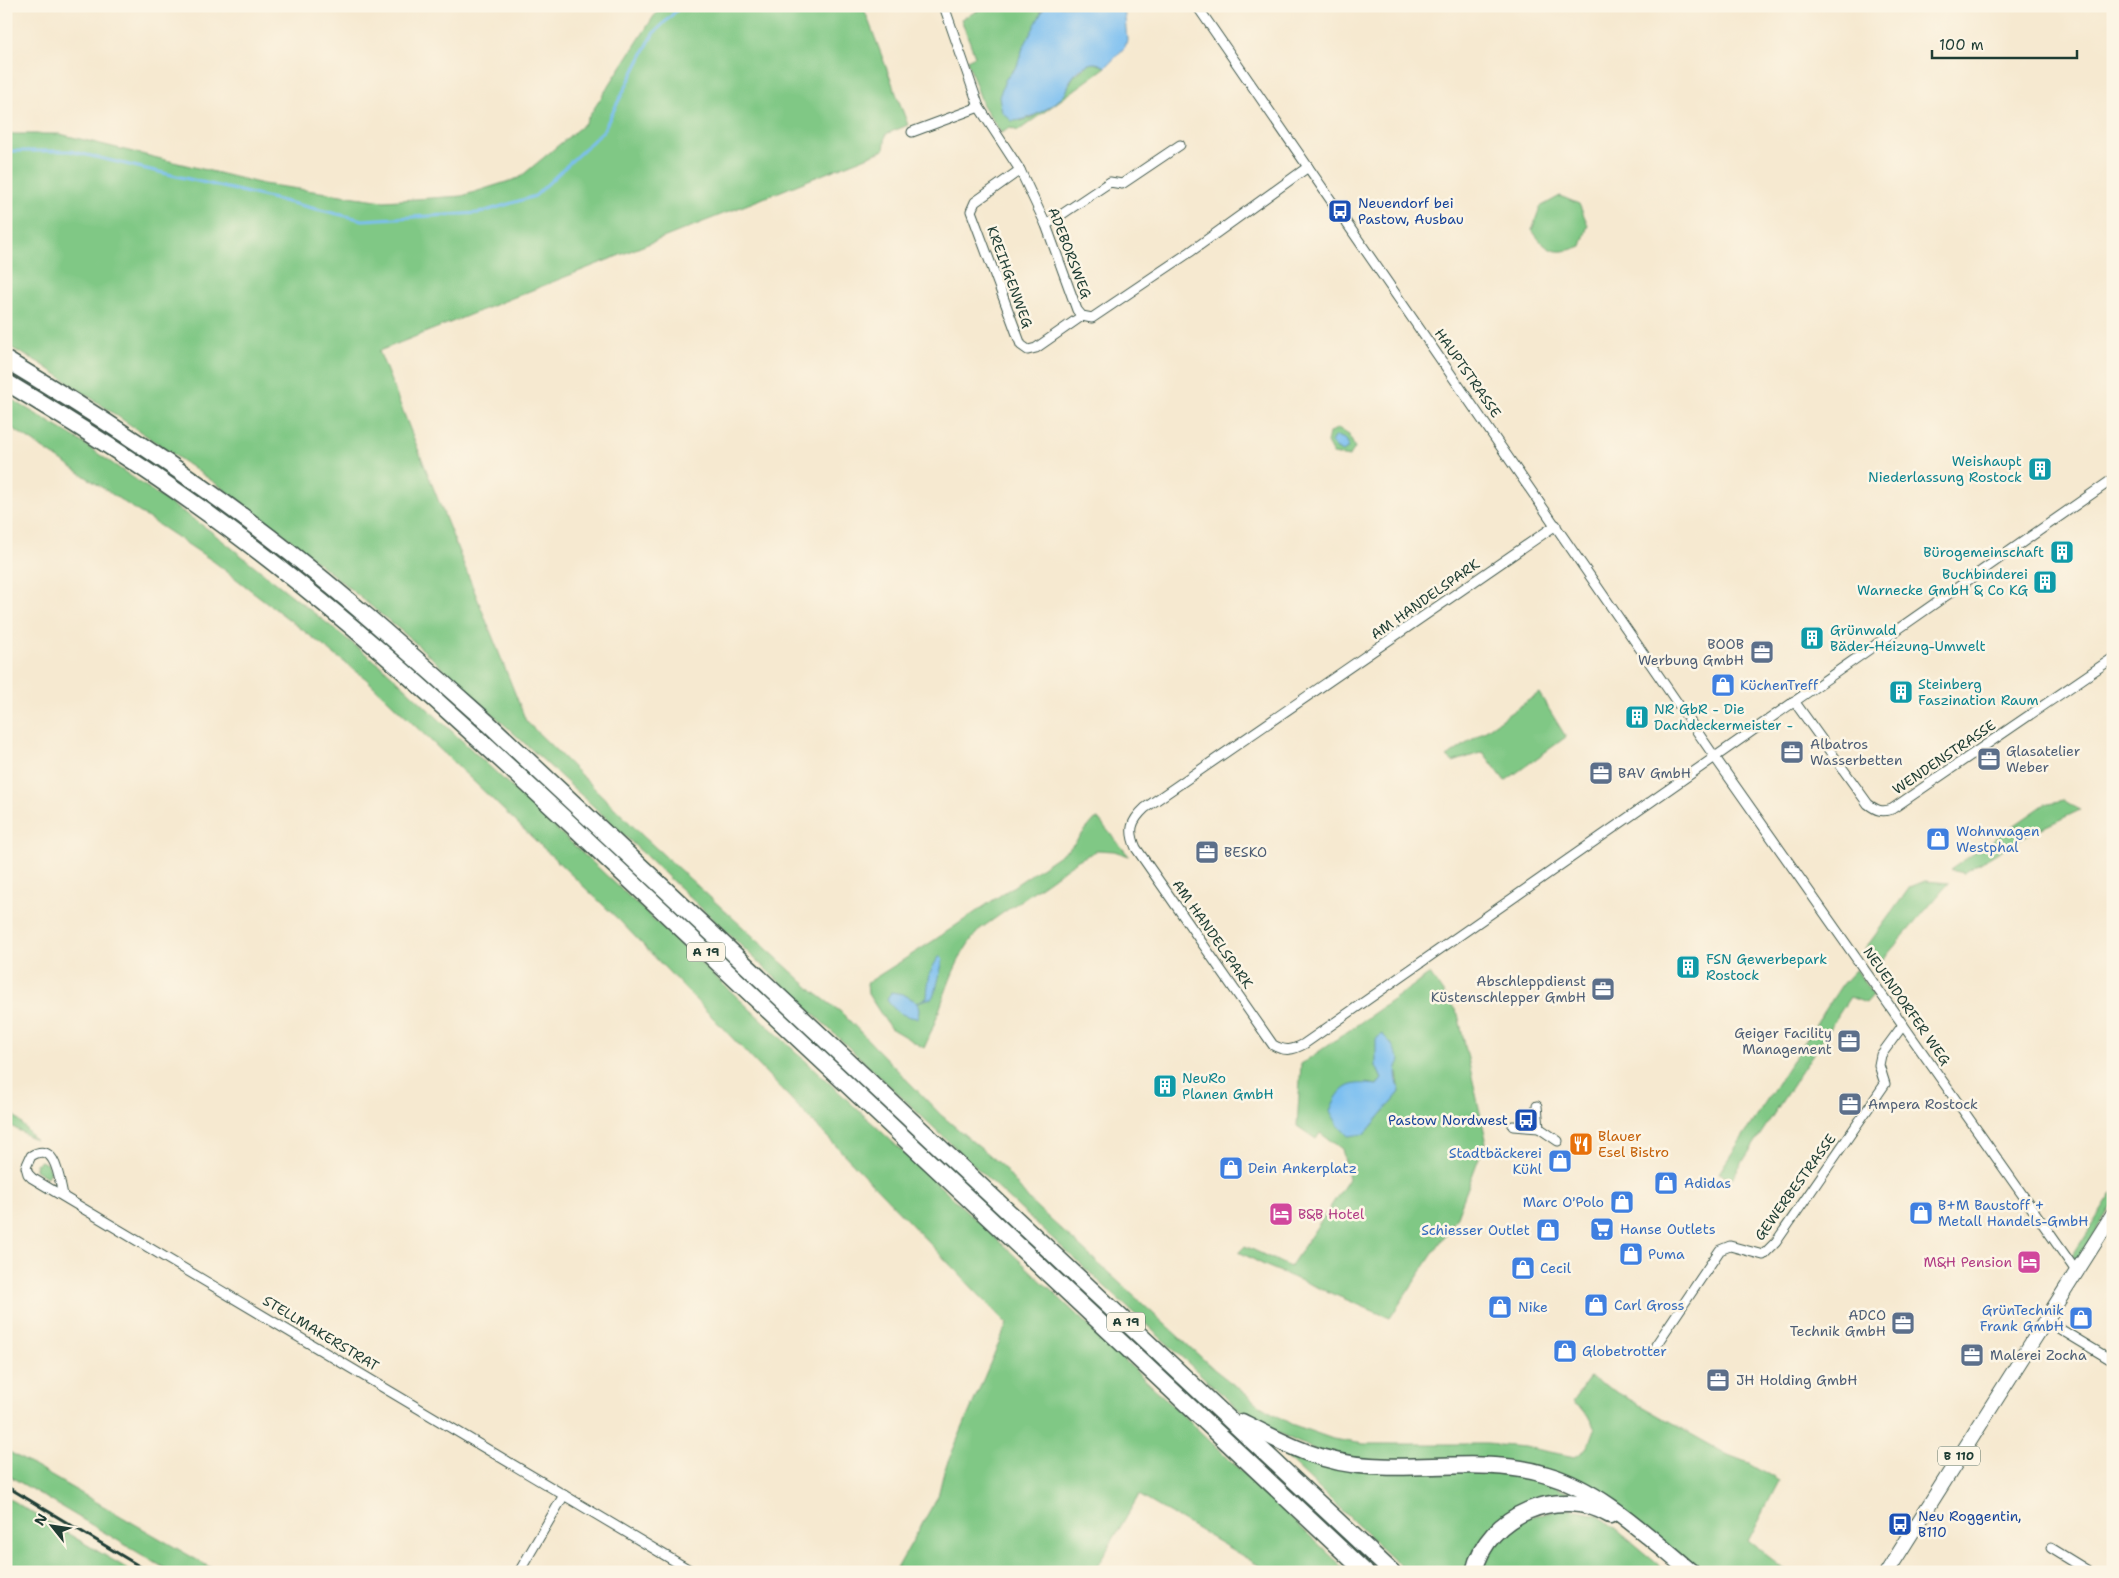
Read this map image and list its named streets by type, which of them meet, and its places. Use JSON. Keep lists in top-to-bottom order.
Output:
{
  "streets": {
    "highway": ["A 19"],
    "main road": ["B 110"],
    "street": [
      "ADEBORSWEG",
      "KREIHGENWEG",
      "HAUPTSTRASSE",
      "AM HANDELSPARK",
      "WENDENSTRASSE",
      "NEUENDORFER WEG",
      "GEWERBESTRASSE",
      "STELLMAKERSTRAT"
    ]
  },
  "crossings": [
    ["ADEBORSWEG", "KREIHGENWEG"],
    ["ADEBORSWEG", "HAUPTSTRASSE"],
    ["HAUPTSTRASSE", "AM HANDELSPARK"],
    ["HAUPTSTRASSE", "NEUENDORFER WEG"],
    ["AM HANDELSPARK", "NEUENDORFER WEG"],
    ["NEUENDORFER WEG", "GEWERBESTRASSE"],
    ["NEUENDORFER WEG", "B 110"]
  ],
  "places": {
    "bus stop": ["Neuendorf bei Pastow, Ausbau", "Pastow Nordwest", "Neu Roggentin, B110"],
    "building": [
      "Weishaupt Niederlassung Rostock",
      "Bürogemeinschaft",
      "Buchbinderei Warnecke GmbH & Co KG",
      "Grünwald Bäder-Heizung-Umwelt",
      "Steinberg Faszination Raum",
      "NR GbR - Die Dachdeckermeister -",
      "FSN Gewerbepark Rostock",
      "NeuRo Planen GmbH"
    ],
    "office": [
      "BOOB Werbung GmbH",
      "Albatros Wasserbetten",
      "Glasatelier Weber",
      "BAV GmbH",
      "BESKO",
      "Abschleppdienst Küstenschlepper GmbH",
      "Geiger Facility Management",
      "Ampera Rostock",
      "ADCO Technik GmbH",
      "Malerei Zocha",
      "JH Holding GmbH"
    ],
    "shop": [
      "KüchenTreff",
      "Wohnwagen Westphal",
      "Stadtbäckerei Kühl",
      "Dein Ankerplatz",
      "Adidas",
      "Marc O'Polo",
      "B+M Baustoff + Metall Handels-GmbH",
      "Schiesser Outlet",
      "Puma",
      "Cecil",
      "Carl Gross",
      "Nike",
      "GrünTechnik Frank GmbH",
      "Globetrotter"
    ],
    "restaurant": ["Blauer Esel Bistro"],
    "hotel": ["B&B Hotel", "M&H Pension"],
    "supermarket": ["Hanse Outlets"]
  },
  "scale_bar": "100 m",
  "north": "top left"
}
